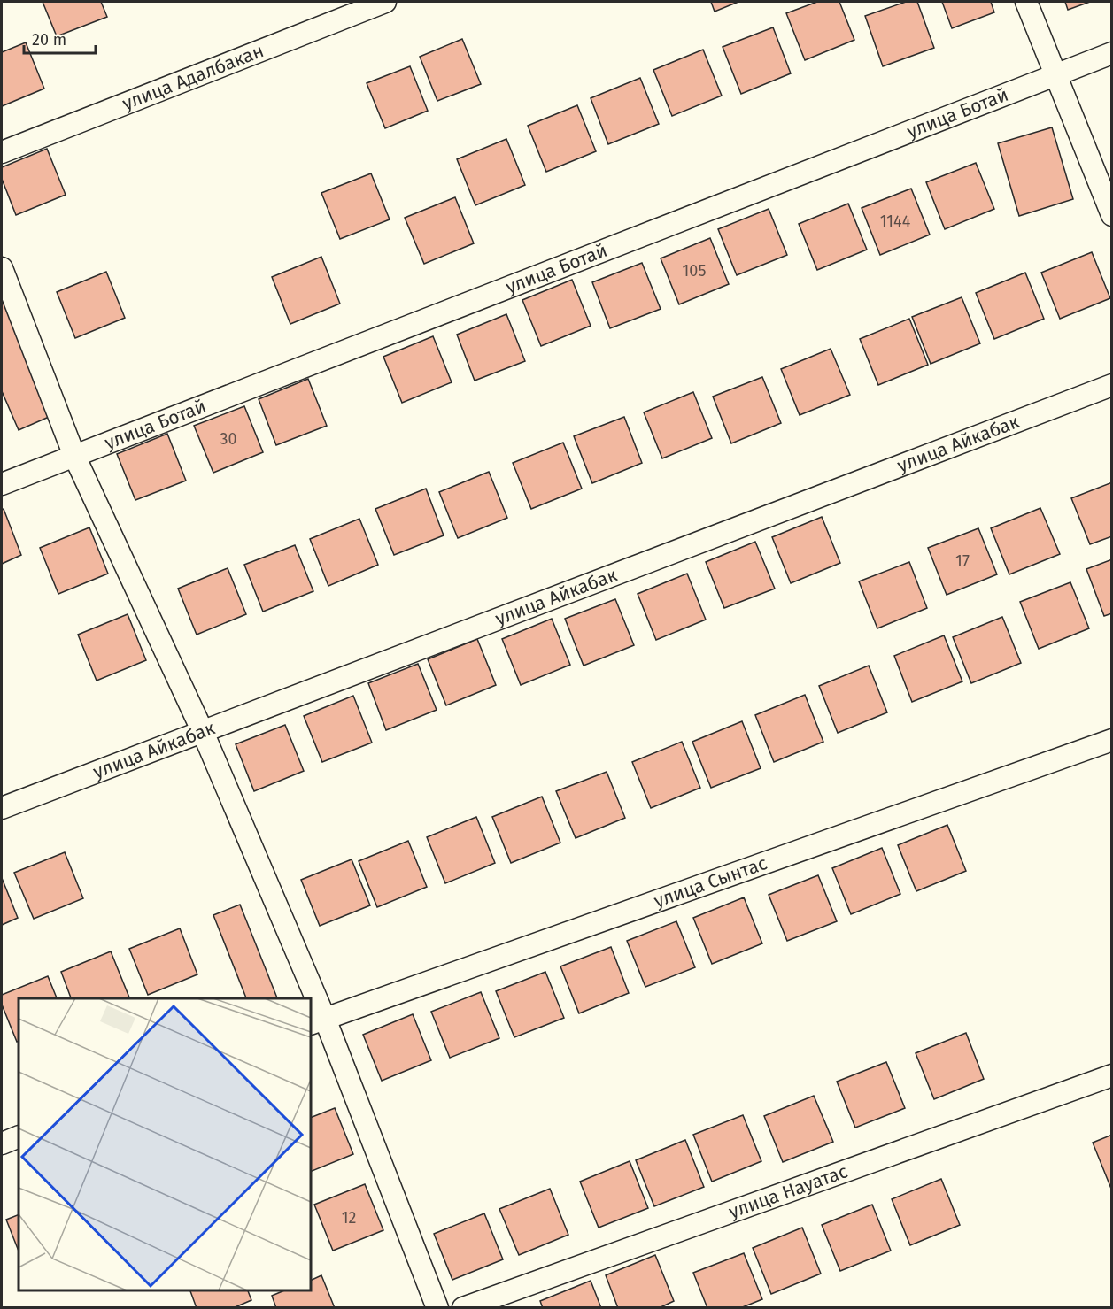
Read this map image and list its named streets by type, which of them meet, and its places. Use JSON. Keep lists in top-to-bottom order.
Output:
{
  "streets": {
    "street": [
      "улица Адалбакан",
      "улица Ботай",
      "улица Айкабак",
      "улица Сынтас",
      "улица Науатас"
    ]
  },
  "house_numbers": [
    "1144",
    "105",
    "30",
    "17",
    "12"
  ],
  "scale_bar": "20 m"
}
